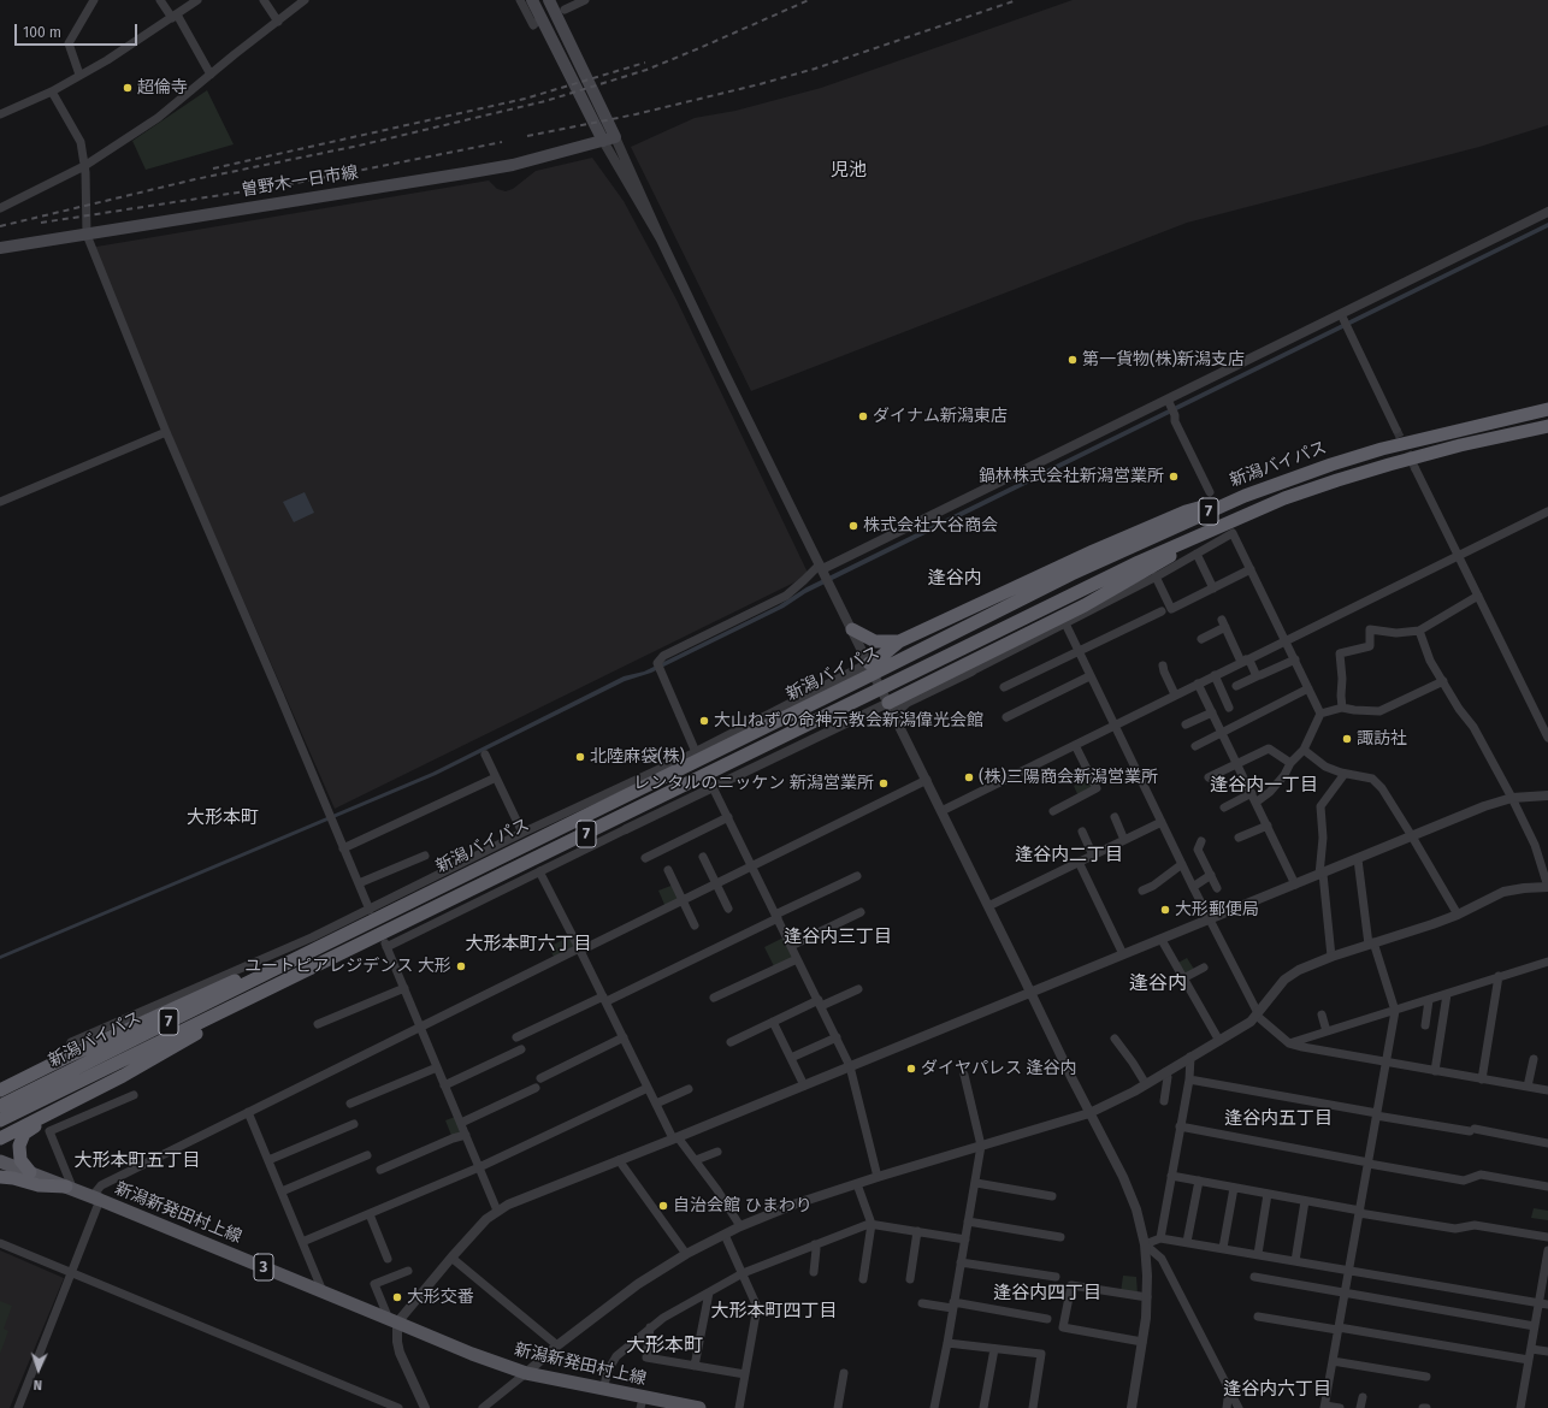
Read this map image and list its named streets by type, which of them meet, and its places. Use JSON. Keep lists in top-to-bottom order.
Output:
{
  "streets": {
    "highway": ["新潟バイパス", "7"],
    "main road": ["曽野木一日市線", "新潟新発田村上線", "3"]
  },
  "districts": [
    "児池",
    "逢谷内",
    "逢谷内一丁目",
    "大形本町",
    "逢谷内二丁目",
    "逢谷内三丁目",
    "大形本町六丁目",
    "逢谷内",
    "逢谷内五丁目",
    "大形本町五丁目",
    "逢谷内四丁目",
    "大形本町四丁目",
    "大形本町",
    "逢谷内六丁目"
  ],
  "places": [
    "超倫寺",
    "第一貨物(株)新潟支店",
    "ダイナム新潟東店",
    "鍋林株式会社新潟営業所",
    "株式会社大谷商会",
    "大山ねずの命神示教会新潟偉光会館",
    "諏訪社",
    "北陸麻袋(株)",
    "(株)三陽商会新潟営業所",
    "レンタルのニッケン 新潟営業所",
    "大形郵便局",
    "ユートピアレジデンス 大形",
    "ダイヤパレス 逢谷内",
    "自治会館 ひまわり",
    "大形交番"
  ],
  "scale_bar": "100 m",
  "north": "bottom"
}
